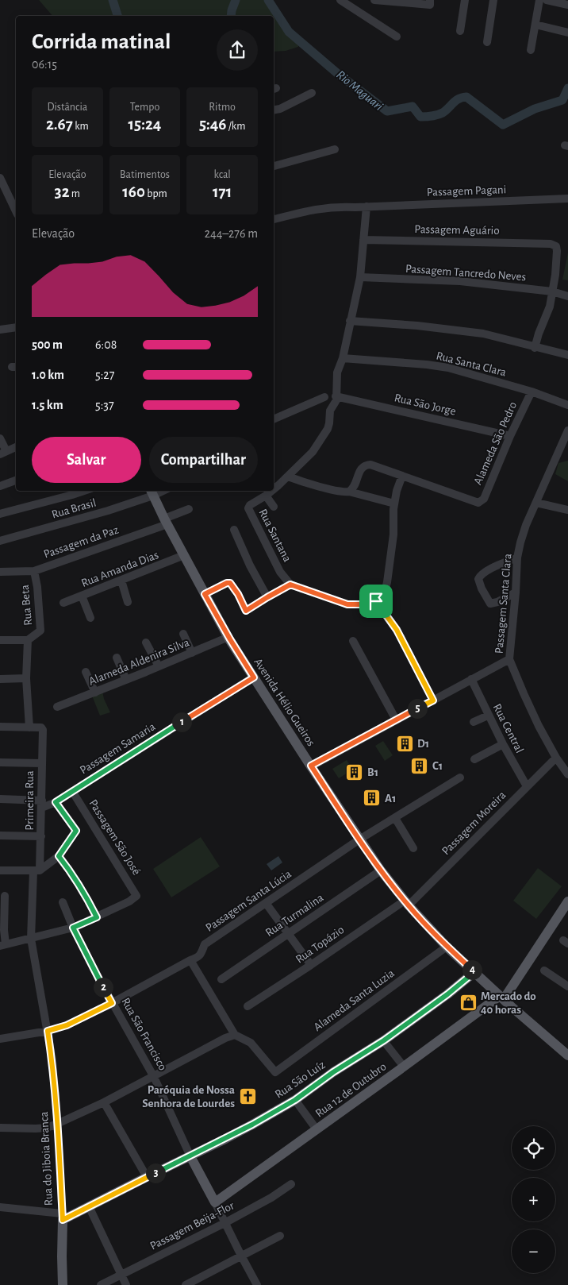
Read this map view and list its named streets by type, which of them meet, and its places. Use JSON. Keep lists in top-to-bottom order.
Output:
{
  "streets": {
    "main road": [
      "Avenida Hélio Gueiros",
      "Rua São Francisco",
      "Rua São Luíz",
      "Rua 12 de Outubro",
      "Rua do Jiboia Branca"
    ],
    "street": [
      "Passagem Pagani",
      "Passagem Aguário",
      "Passagem Tancredo Neves",
      "Rua Santa Clara",
      "Rua São Jorge",
      "Alameda São Pedro",
      "Rua Brasil",
      "Rua Santana",
      "Passagem da Paz",
      "Rua Amanda Dias",
      "Passagem Santa Clara",
      "Rua Beta",
      "Alameda Aldenira Silva",
      "Rua Central",
      "Passagem Samaria",
      "Primeira Rua",
      "Passagem Moreira",
      "Passagem São José",
      "Passagem Santa Lúcia",
      "Rua Turmalina",
      "Rua Topázio",
      "Alameda Santa Luzia",
      "Passagem Beija-Flor"
    ]
  },
  "crossings": [
    ["Passagem Aguário", "Passagem Tancredo Neves"],
    ["Rua Santa Clara", "Alameda São Pedro"],
    ["Rua São Jorge", "Alameda São Pedro"],
    ["Rua Brasil", "Avenida Hélio Gueiros"],
    ["Passagem da Paz", "Rua Beta"],
    ["Passagem da Paz", "Avenida Hélio Gueiros"],
    ["Rua Amanda Dias", "Avenida Hélio Gueiros"],
    ["Passagem Santa Clara", "Passagem Moreira"],
    ["Rua Beta", "Primeira Rua"],
    ["Alameda Aldenira Silva", "Avenida Hélio Gueiros"],
    ["Avenida Hélio Gueiros", "Passagem Samaria"],
    ["Avenida Hélio Gueiros", "Passagem Moreira"],
    ["Avenida Hélio Gueiros", "Passagem Santa Lúcia"],
    ["Avenida Hélio Gueiros", "Rua Turmalina"],
    ["Avenida Hélio Gueiros", "Rua Topázio"],
    ["Avenida Hélio Gueiros", "Alameda Santa Luzia"],
    ["Avenida Hélio Gueiros", "Rua São Luíz"],
    ["Avenida Hélio Gueiros", "Rua 12 de Outubro"],
    ["Rua Central", "Passagem Moreira"],
    ["Passagem Samaria", "Primeira Rua"],
    ["Passagem Samaria", "Passagem São José"],
    ["Primeira Rua", "Rua do Jiboia Branca"],
    ["Passagem Moreira", "Rua Topázio"],
    ["Passagem Santa Lúcia", "Rua São Francisco"],
    ["Passagem Santa Lúcia", "Rua do Jiboia Branca"],
    ["Rua São Francisco", "Rua São Luíz"],
    ["Rua São Francisco", "Rua 12 de Outubro"],
    ["Rua São Francisco", "Passagem Beija-Flor"],
    ["Rua São Luíz", "Rua do Jiboia Branca"]
  ],
  "water": ["Rio Maguari"],
  "places": {
    "building": [
      "D1",
      "C1",
      "B1",
      "A1"
    ],
    "shop": ["Mercado do 40 horas"],
    "church": ["Paróquia de Nossa Senhora de Lourdes"]
  },
  "page": {
    "heading": ["Corrida matinal", "06:15"],
    "stats": [
      ["Distância", "2.67 km"],
      ["Tempo", "15:24"],
      ["Ritmo", "5:46 /km"],
      ["Elevação", "32 m"],
      ["Batimentos", "160 bpm"],
      ["kcal", "171"]
    ],
    "chart": ["Elevação", "244–276 m"],
    "list": [
      {
        "name": "500 m",
        "note": "6:08"
      },
      {
        "name": "1.0 km",
        "note": "5:27"
      },
      {
        "name": "1.5 km",
        "note": "5:37"
      }
    ],
    "buttons": ["Salvar", "Compartilhar"],
    "pins": [
      "5",
      "1",
      "4",
      "2",
      "3"
    ],
    "map_buttons": ["+", "−"]
  }
}
